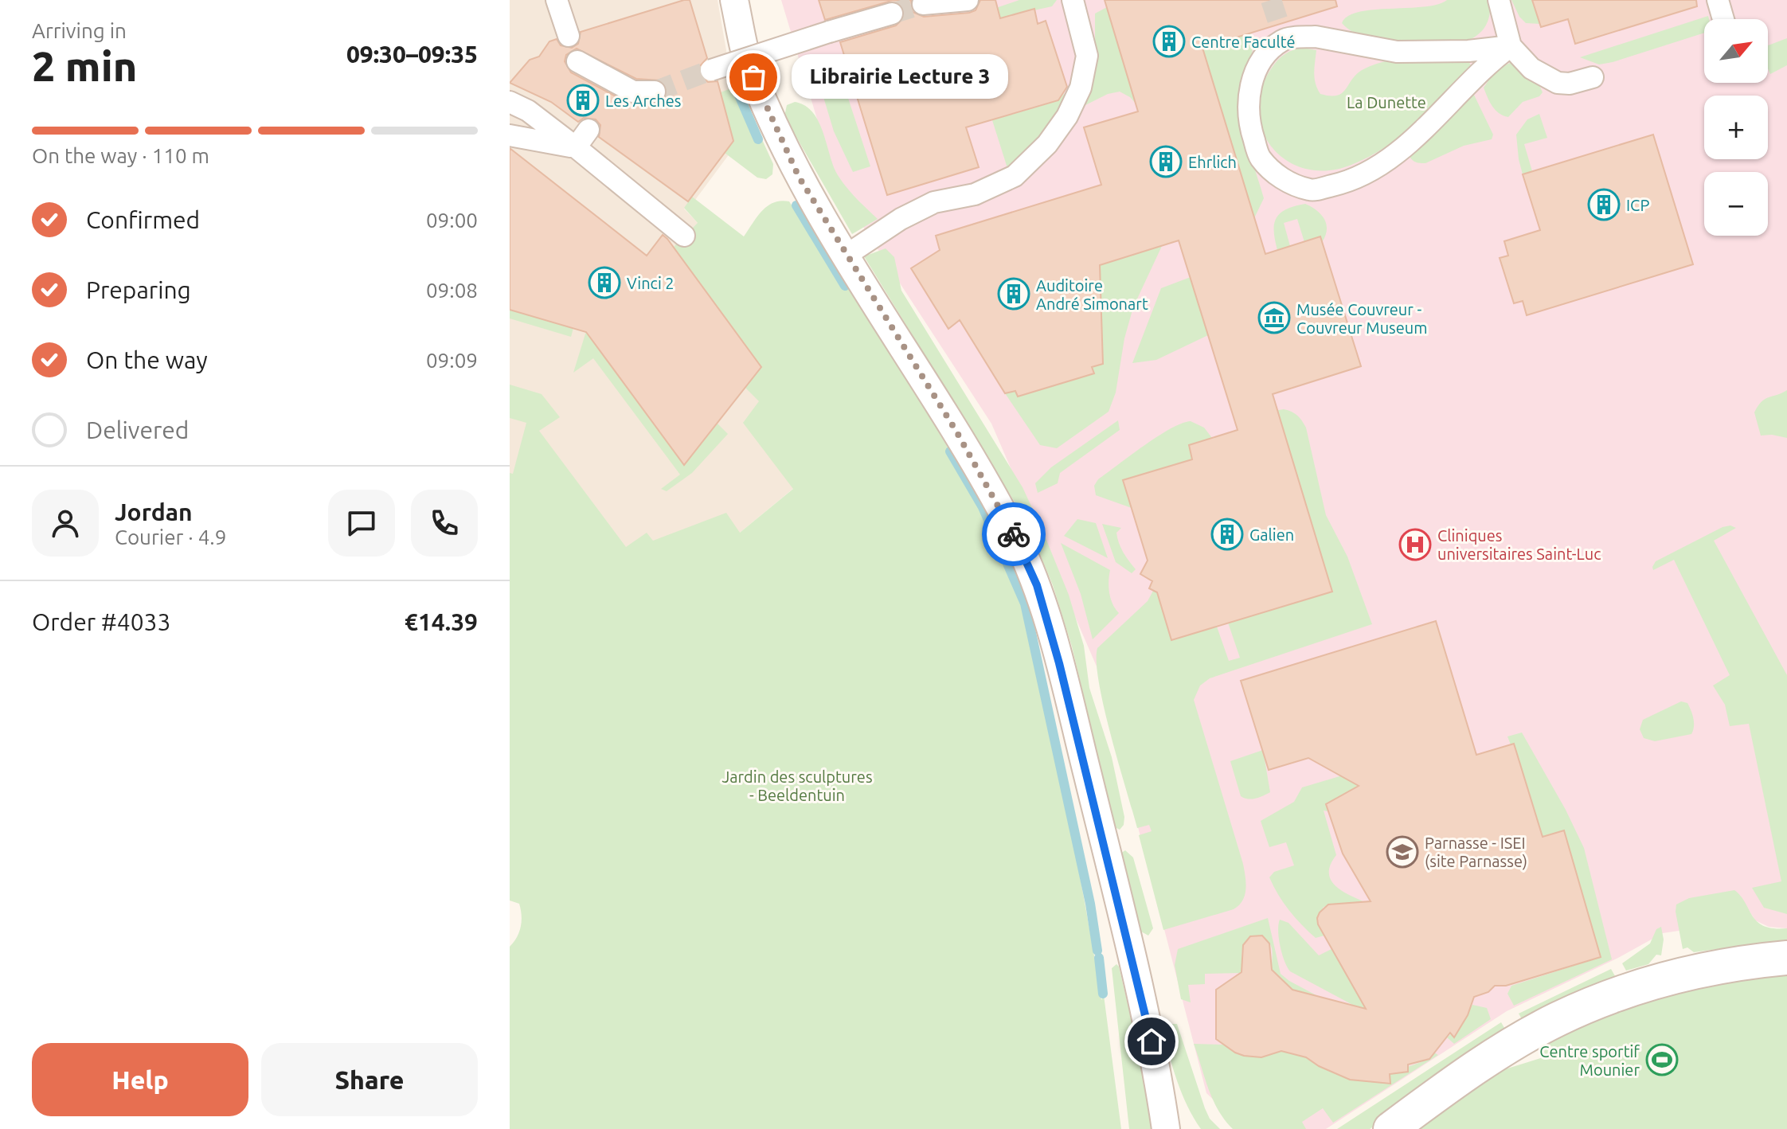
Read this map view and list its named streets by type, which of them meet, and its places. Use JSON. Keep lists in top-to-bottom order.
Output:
{
  "parks": ["La Dunette", "Jardin des sculptures - Beeldentuin"],
  "places": {
    "building": [
      "Centre Faculté",
      "Les Arches",
      "Ehrlich",
      "ICP",
      "Vinci 2",
      "Auditoire André Simonart",
      "Galien"
    ],
    "other": ["Librairie Lecture 3"],
    "museum": ["Musée Couvreur - Couvreur Museum"],
    "hospital": ["Cliniques universitaires Saint-Luc"],
    "school or university": ["Parnasse - ISEI (site Parnasse)"],
    "sports": ["Centre sportif Mounier"]
  },
  "north": "top right",
  "page": {
    "heading": ["2 min", "Arriving in", "09:30–09:35"],
    "panel": [
      "Jordan",
      "Courier · 4.9",
      "Order #4033",
      "€14.39"
    ],
    "map_buttons": ["+", "−"],
    "bubble": "Librairie Lecture 3",
    "bar": "On the way · 110 m",
    "list": [
      ["Confirmed", "09:00"],
      ["Preparing", "09:08"],
      ["On the way", "09:09"],
      "Delivered"
    ],
    "buttons": ["Help", "Share"]
  }
}
